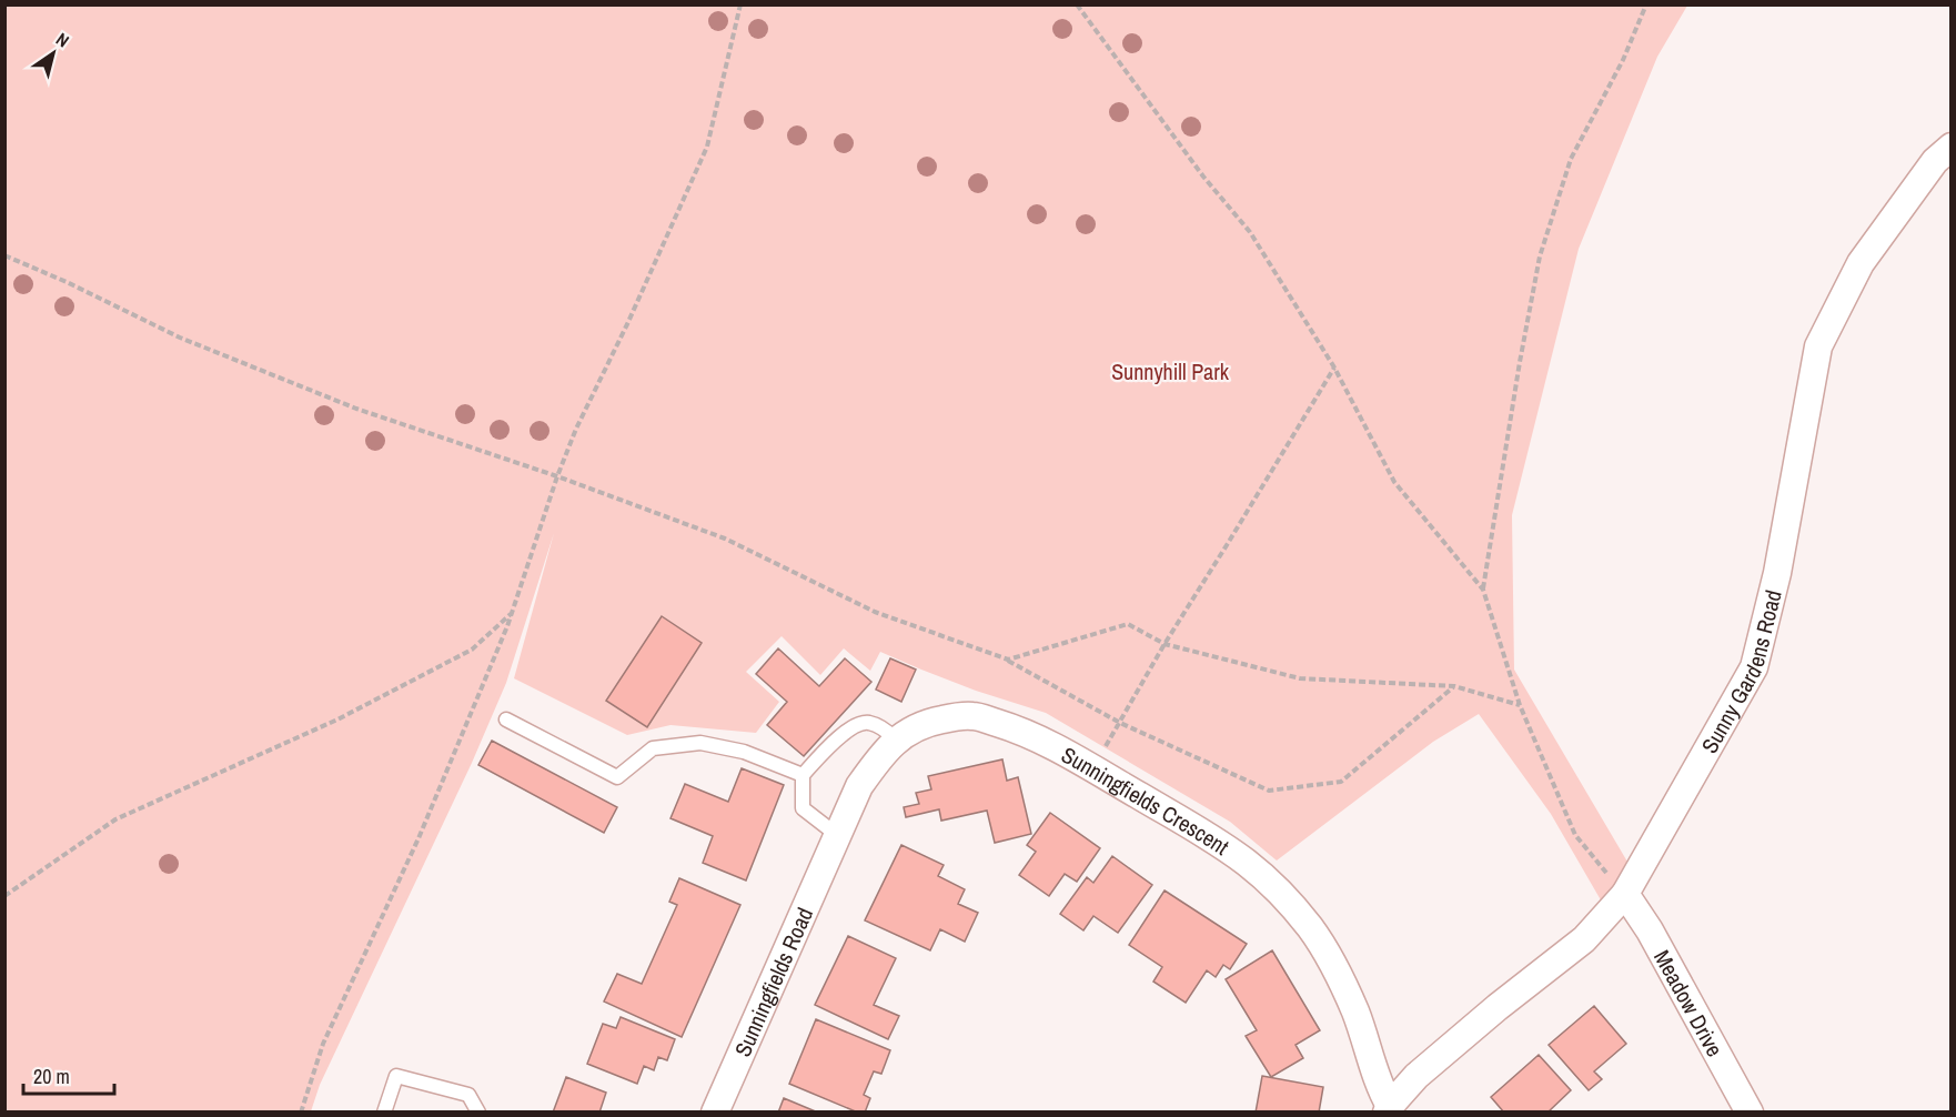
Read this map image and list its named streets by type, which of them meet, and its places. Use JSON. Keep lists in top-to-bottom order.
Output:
{
  "streets": {
    "street": [
      "Sunny Gardens Road",
      "Sunningfields Crescent",
      "Sunningfields Road",
      "Meadow Drive"
    ]
  },
  "crossings": [
    ["Sunny Gardens Road", "Sunningfields Crescent"],
    ["Sunny Gardens Road", "Meadow Drive"],
    ["Sunningfields Crescent", "Sunningfields Road"]
  ],
  "parks": ["Sunnyhill Park"],
  "scale_bar": "20 m",
  "north": "top right"
}
